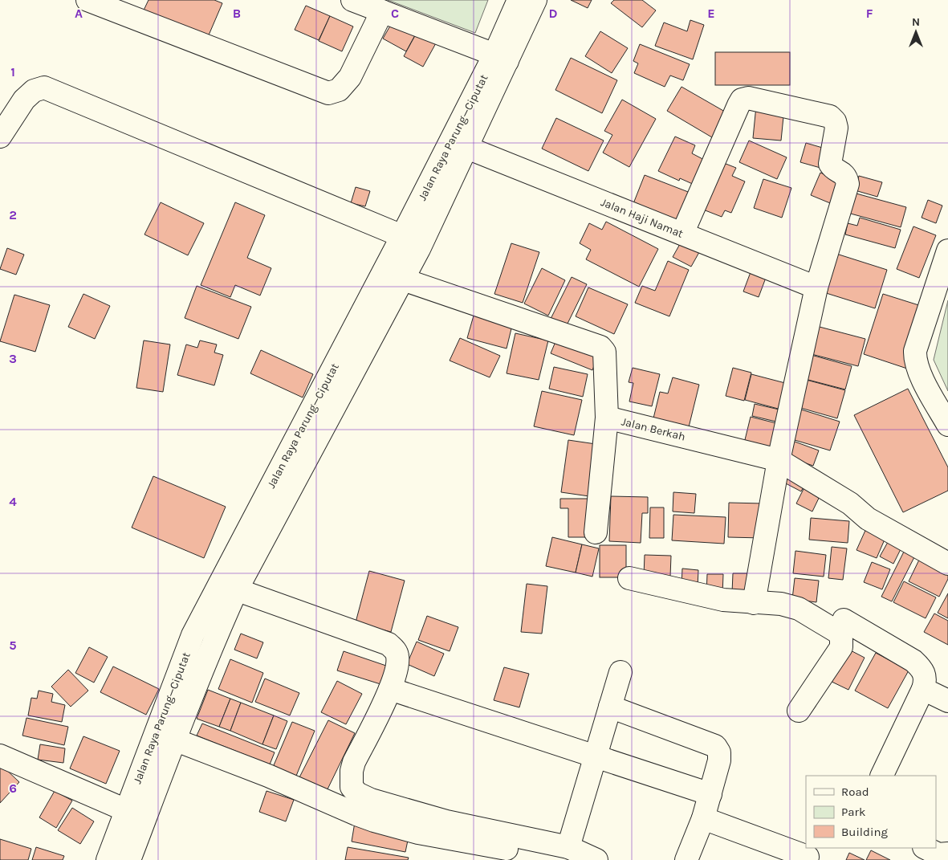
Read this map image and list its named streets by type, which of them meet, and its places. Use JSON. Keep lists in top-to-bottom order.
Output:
{
  "streets": {
    "main road": ["Jalan Raya Parung—Ciputat", "Jalan Haji Namat", "Jalan Berkah"]
  },
  "crossings": [
    ["Jalan Raya Parung—Ciputat", "Jalan Haji Namat"],
    ["Jalan Raya Parung—Ciputat", "Jalan Berkah"]
  ],
  "legend": ["Road", "Park", "Building"],
  "north": "top",
  "grid": {
    "columns": [
      "A",
      "B",
      "C",
      "D",
      "E",
      "F"
    ],
    "rows": [
      "1",
      "2",
      "3",
      "4",
      "5",
      "6"
    ]
  }
}
